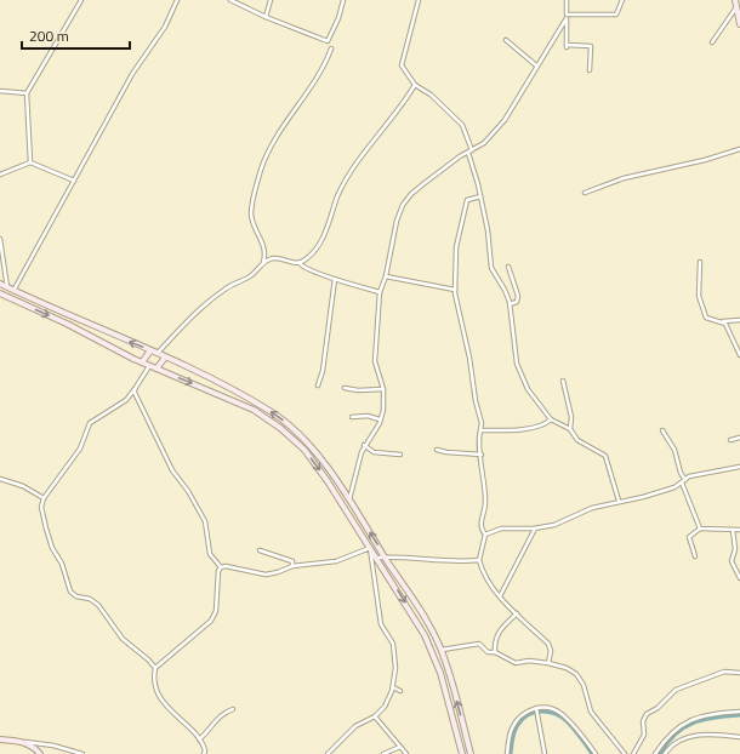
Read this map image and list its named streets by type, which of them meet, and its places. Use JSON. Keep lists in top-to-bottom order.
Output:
{
  "scale_bar": "200 m"
}
